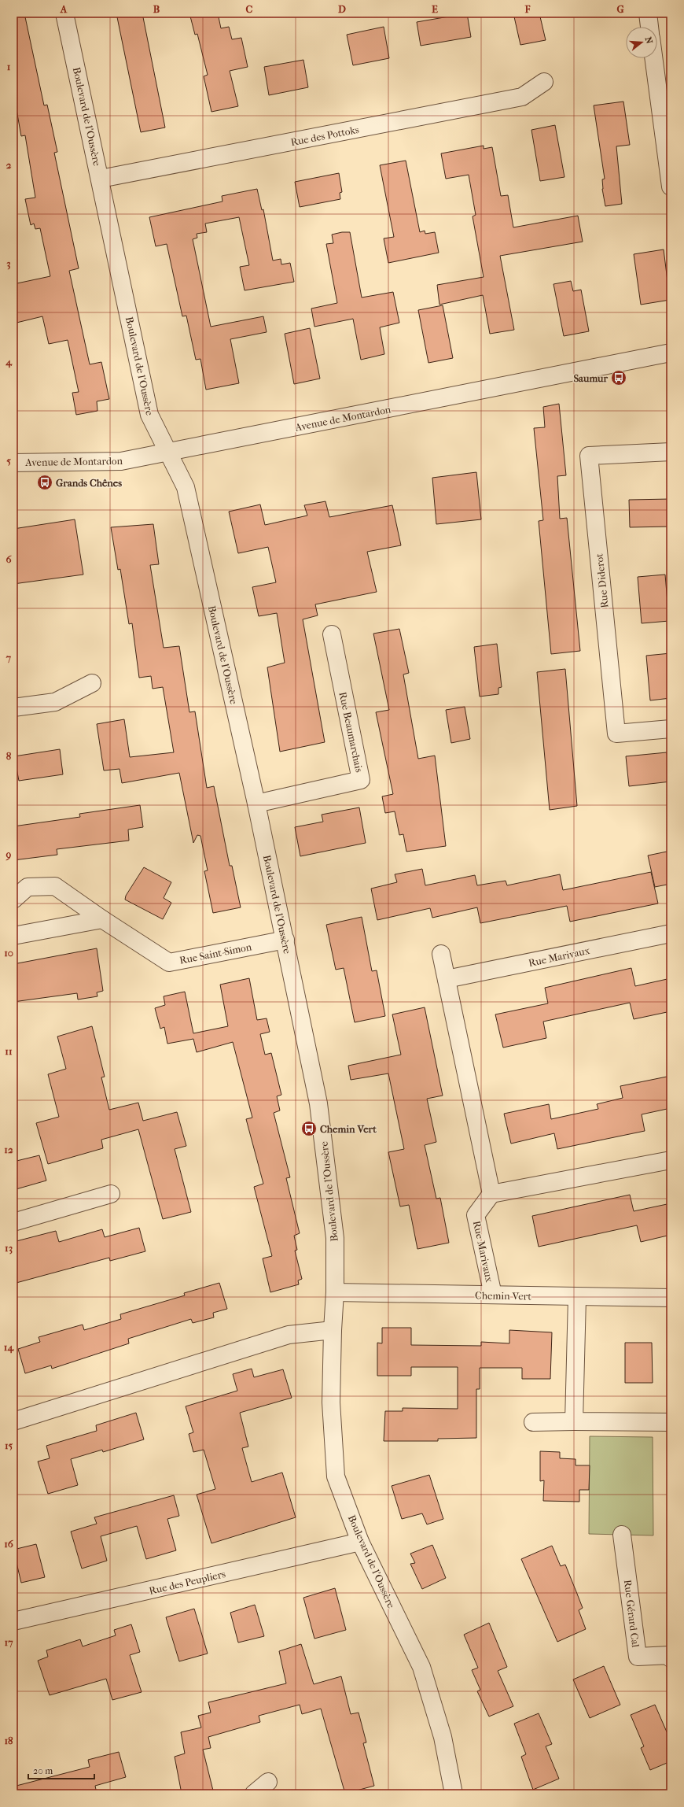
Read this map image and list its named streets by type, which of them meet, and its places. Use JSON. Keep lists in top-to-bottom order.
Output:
{
  "streets": {
    "street": [
      "Boulevard de l'Oussère",
      "Rue des Pottoks",
      "Avenue de Montardon",
      "Rue Diderot",
      "Rue Beaumarchais",
      "Rue Saint-Simon",
      "Rue Marivaux",
      "Chemin Vert",
      "Rue des Peupliers",
      "Rue Gérard Cal"
    ]
  },
  "crossings": [
    ["Boulevard de l'Oussère", "Rue des Pottoks"],
    ["Boulevard de l'Oussère", "Avenue de Montardon"],
    ["Boulevard de l'Oussère", "Rue Beaumarchais"],
    ["Boulevard de l'Oussère", "Rue Saint-Simon"],
    ["Boulevard de l'Oussère", "Chemin Vert"],
    ["Boulevard de l'Oussère", "Rue des Peupliers"],
    ["Rue Marivaux", "Chemin Vert"]
  ],
  "places": {
    "bus stop": ["Saumur", "Grands Chênes", "Chemin Vert"]
  },
  "scale_bar": "20 m",
  "north": "right",
  "grid": {
    "columns": [
      "A",
      "B",
      "C",
      "D",
      "E",
      "F",
      "G"
    ],
    "rows": [
      "1",
      "2",
      "3",
      "4",
      "5",
      "6",
      "7",
      "8",
      "9",
      "10",
      "11",
      "12",
      "13",
      "14",
      "15",
      "16",
      "17",
      "18"
    ]
  }
}
